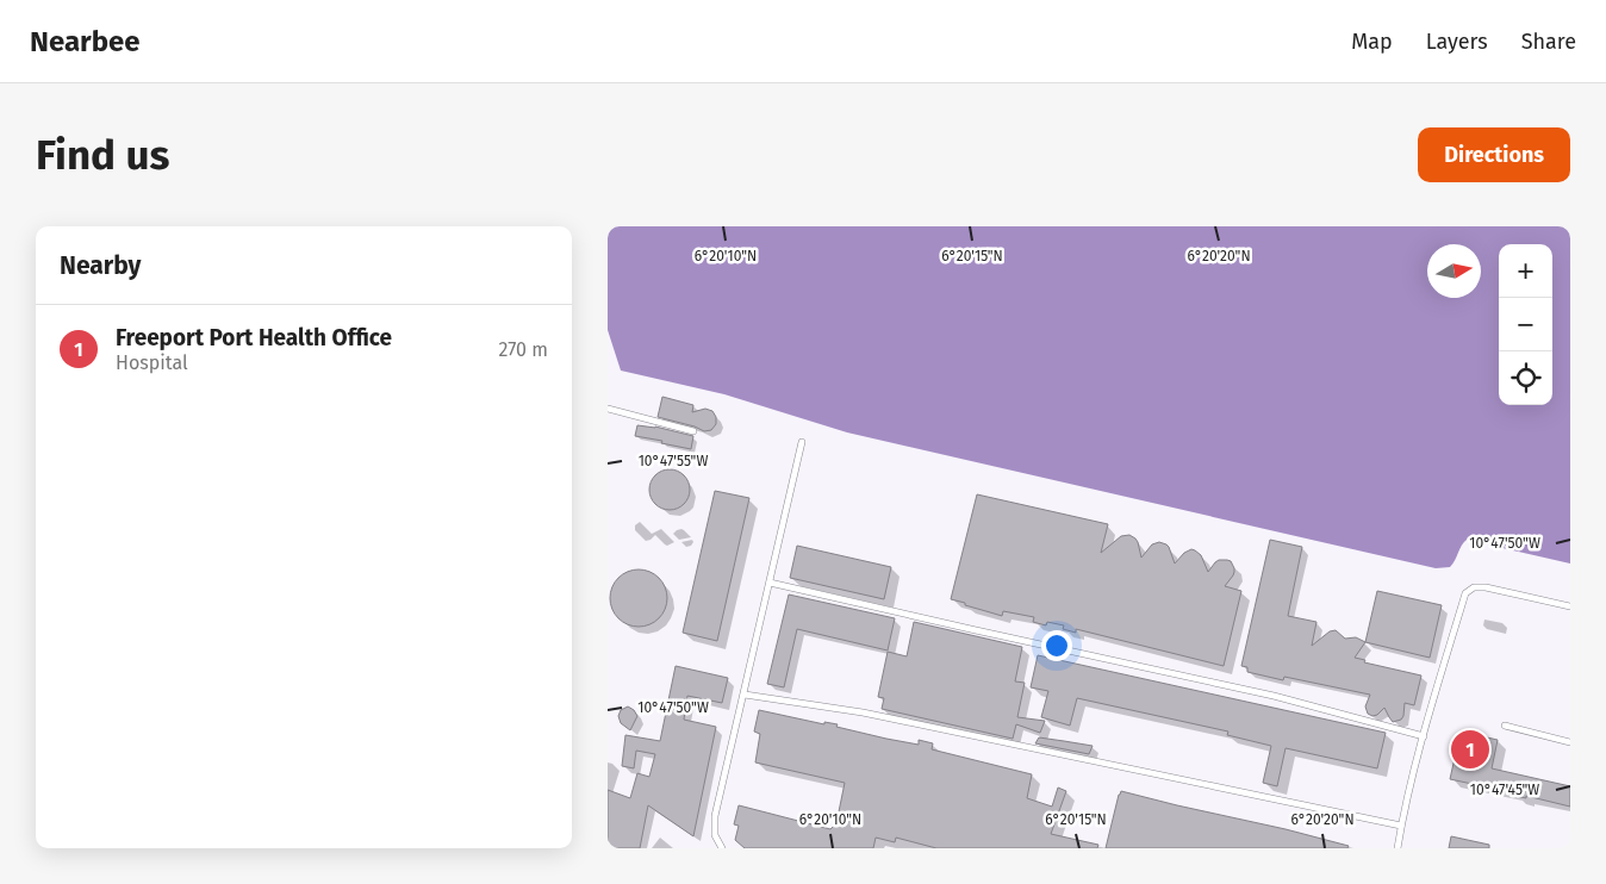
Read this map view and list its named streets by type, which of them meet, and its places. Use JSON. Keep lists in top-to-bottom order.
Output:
{
  "north": "right",
  "page": {
    "header": "Nearbee",
    "nav": ["Map", "Layers", "Share"],
    "buttons": "Directions",
    "title": "Find us",
    "heading": "Nearby",
    "map_buttons": ["+", "−"],
    "list": [
      {
        "mark": "1",
        "name": "Freeport Port Health Office",
        "note": "Hospital",
        "value": "270 m"
      }
    ],
    "pins": "1"
  },
  "coordinates": [
    "6°20'10\"N",
    "6°20'15\"N",
    "6°20'20\"N",
    "10°47'55\"W",
    "10°47'50\"W",
    "10°47'45\"W"
  ]
}
